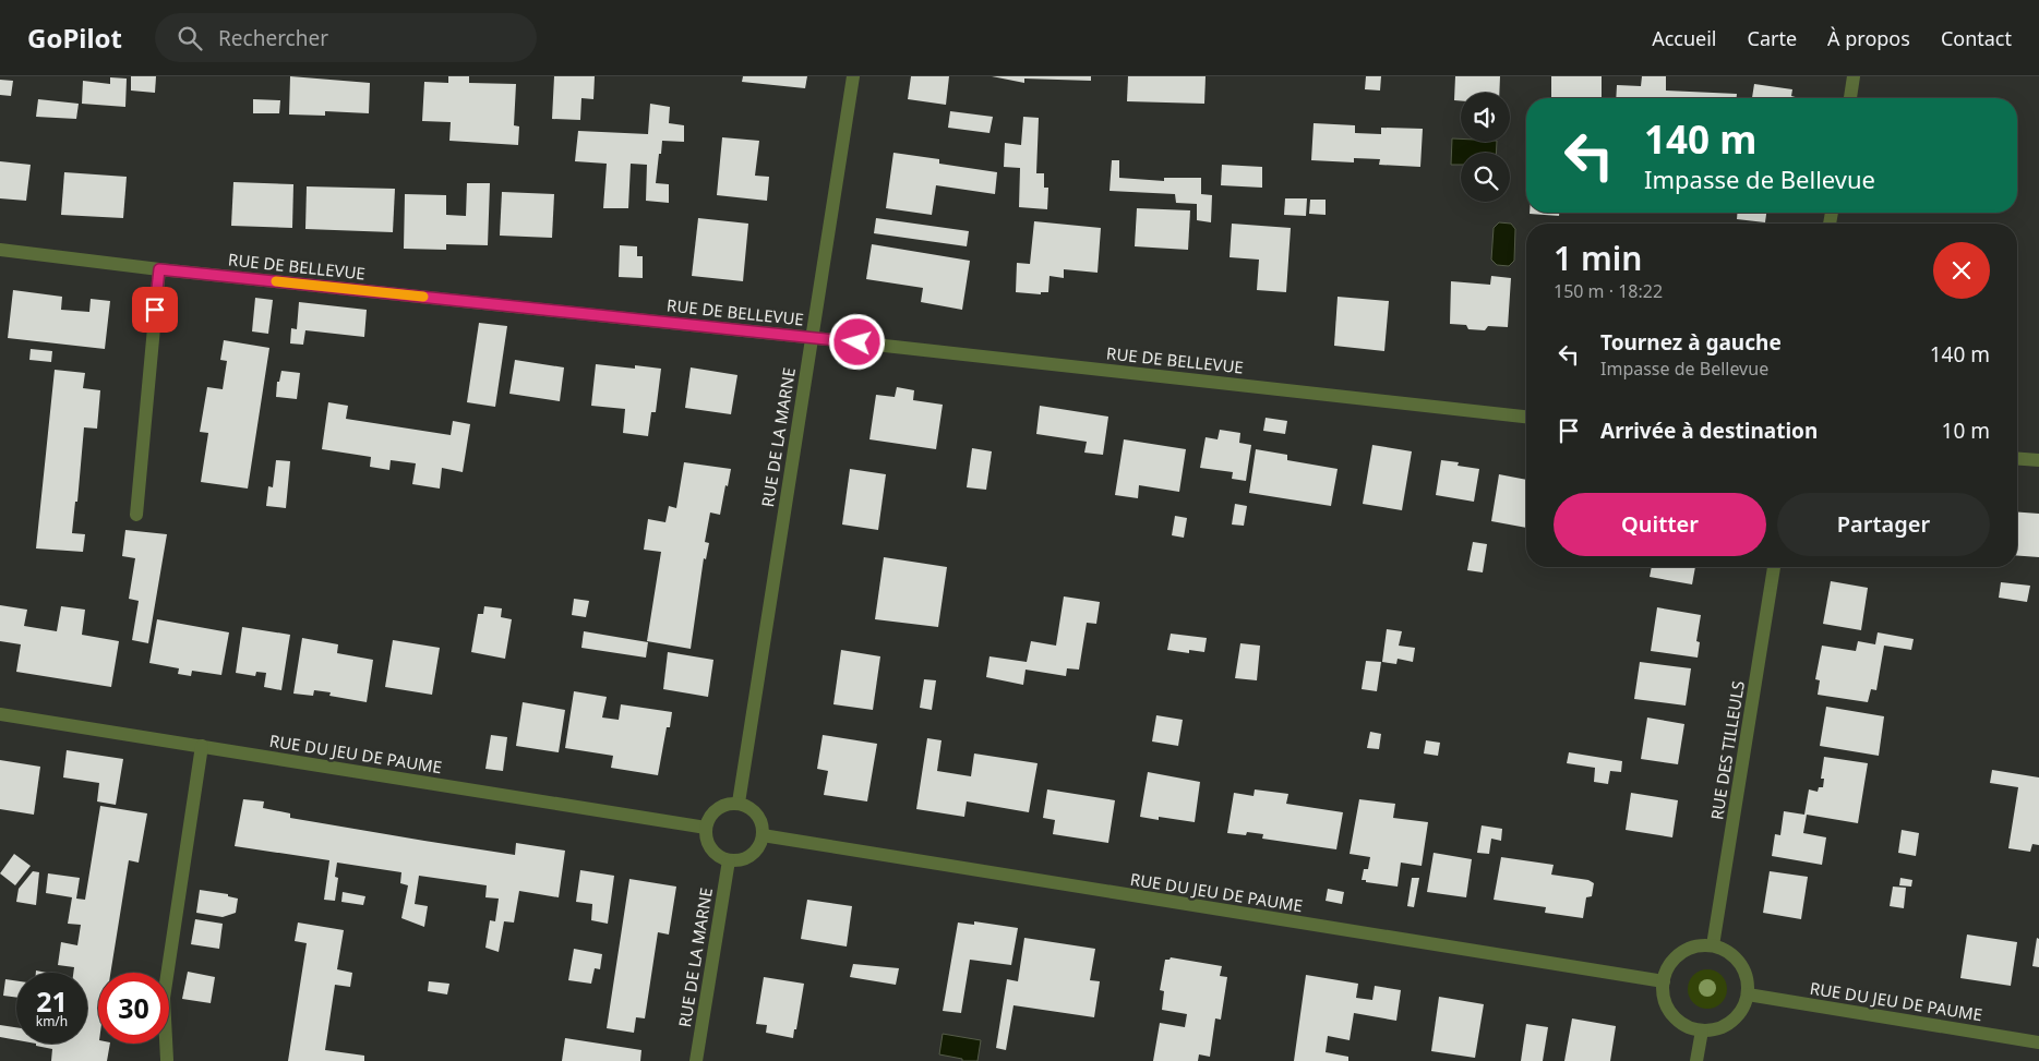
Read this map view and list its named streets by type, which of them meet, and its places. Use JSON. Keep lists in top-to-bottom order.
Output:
{
  "streets": {
    "street": [
      "RUE DE BELLEVUE",
      "RUE DE LA MARNE",
      "RUE DES TILLEULS",
      "RUE DU JEU DE PAUME"
    ]
  },
  "crossings": [
    ["RUE DE BELLEVUE", "RUE DE LA MARNE"],
    ["RUE DE LA MARNE", "RUE DU JEU DE PAUME"],
    ["RUE DES TILLEULS", "RUE DU JEU DE PAUME"]
  ],
  "page": {
    "header": "GoPilot",
    "search": "Rechercher",
    "nav": [
      "Accueil",
      "Carte",
      "À propos",
      "Contact"
    ],
    "turn": ["140 m", "Impasse de Bellevue"],
    "heading": ["1 min", "150 m · 18:22"],
    "list": [
      {
        "name": "Tournez à gauche",
        "note": "Impasse de Bellevue",
        "value": "140 m"
      },
      {
        "name": "Arrivée à destination",
        "value": "10 m"
      }
    ],
    "buttons": ["Quitter", "Partager"],
    "speed": "21 km/h",
    "limit": "30"
  }
}
